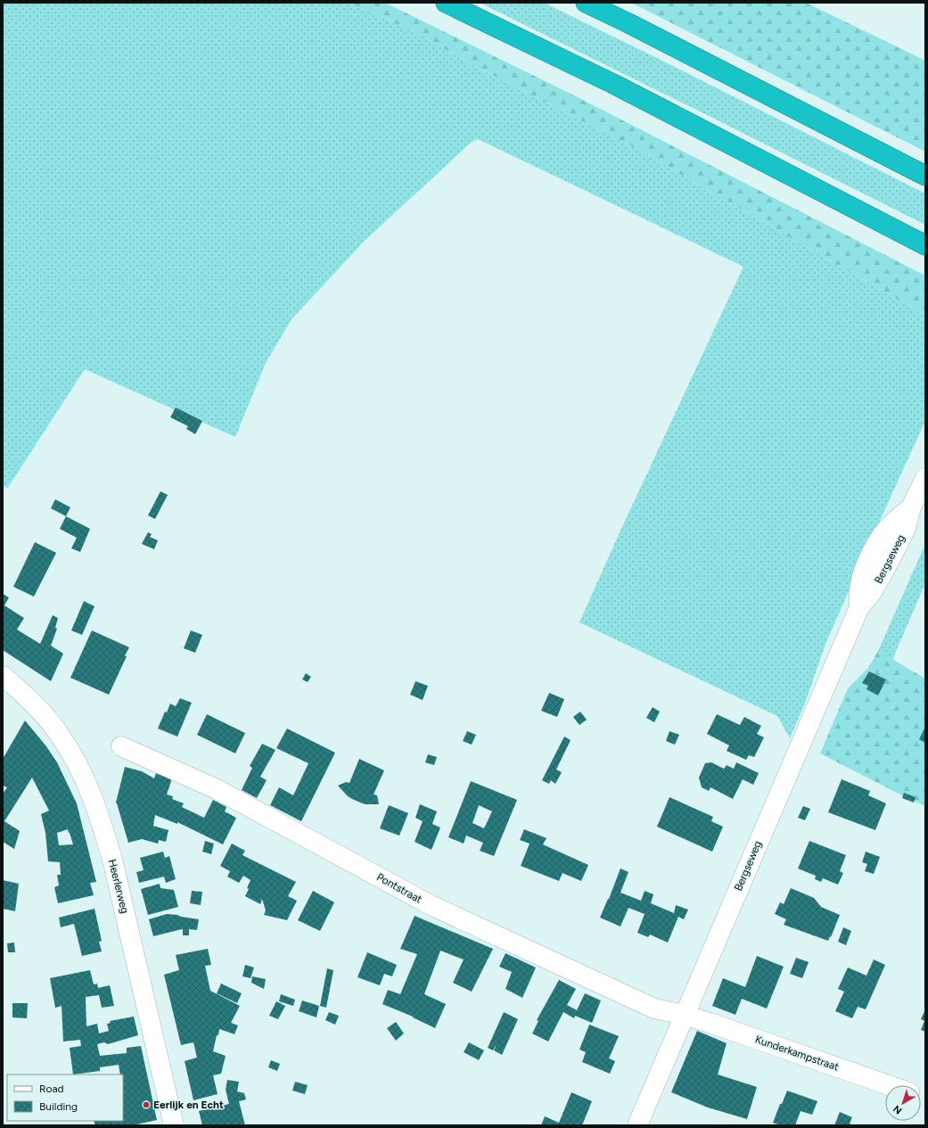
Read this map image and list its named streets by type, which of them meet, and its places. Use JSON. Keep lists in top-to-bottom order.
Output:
{
  "streets": {
    "street": [
      "Bergseweg",
      "Heerlerweg",
      "Pontstraat",
      "Kunderkampstraat"
    ]
  },
  "crossings": [
    ["Bergseweg", "Pontstraat"],
    ["Bergseweg", "Kunderkampstraat"],
    ["Pontstraat", "Kunderkampstraat"]
  ],
  "places": ["Eerlijk en Echt"],
  "legend": ["Road", "Building"],
  "north": "bottom left"
}
